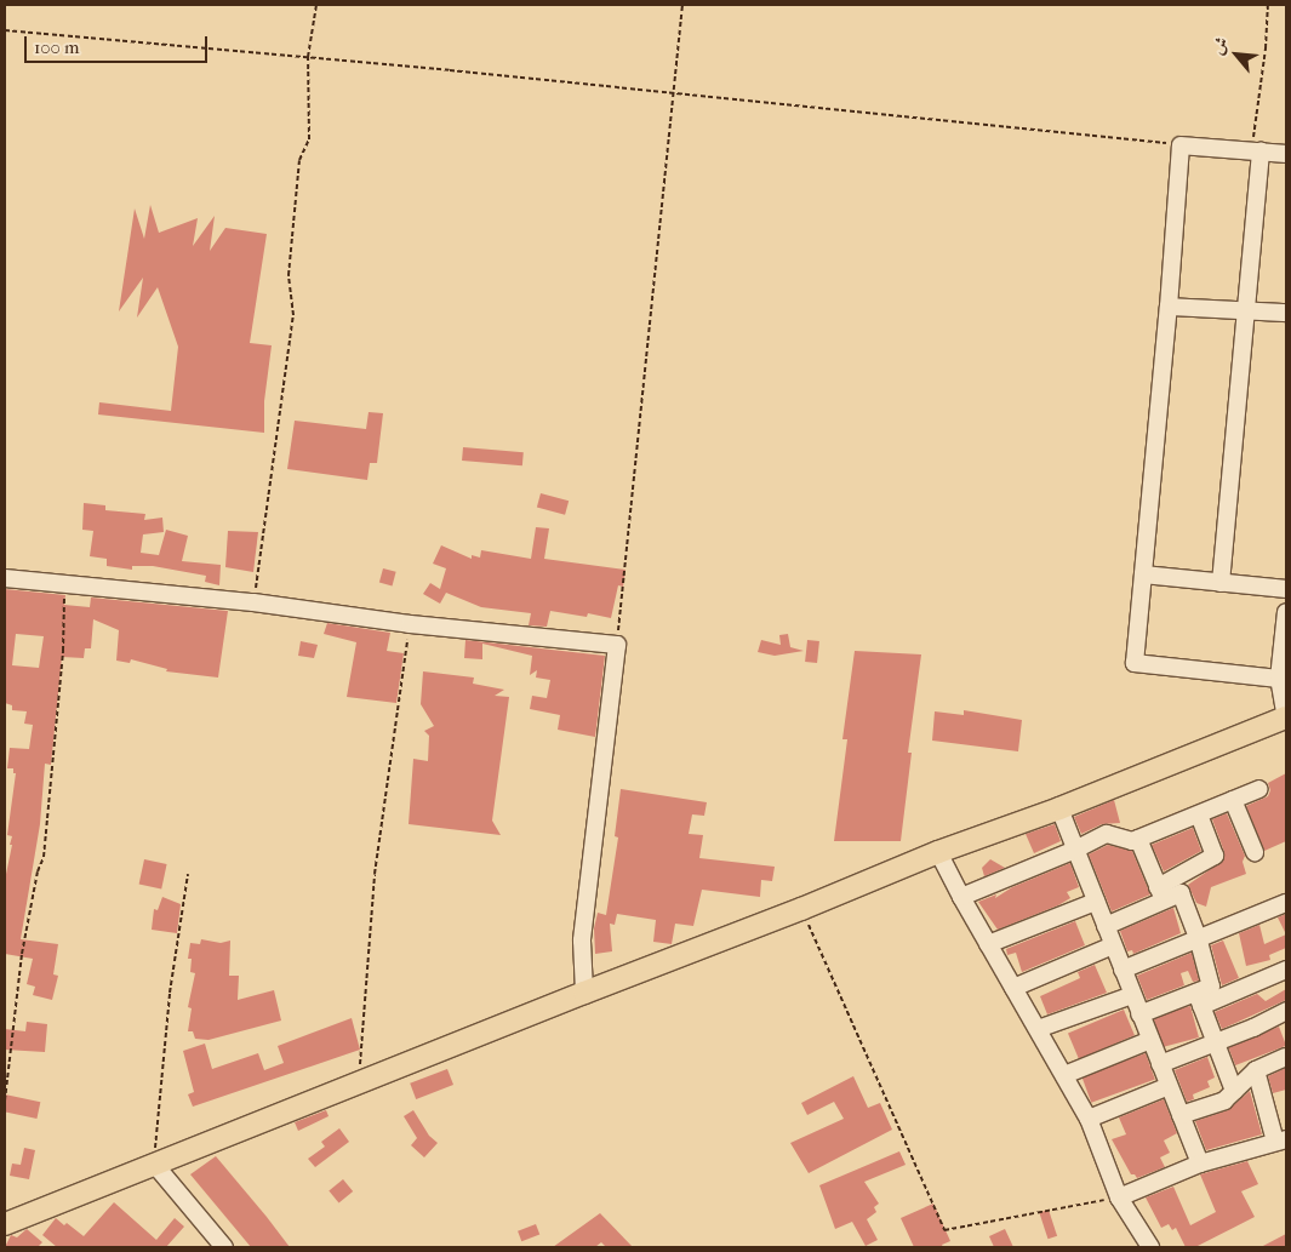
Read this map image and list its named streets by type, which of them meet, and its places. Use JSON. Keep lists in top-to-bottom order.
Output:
{
  "scale_bar": "100 m",
  "north": "top left"
}
